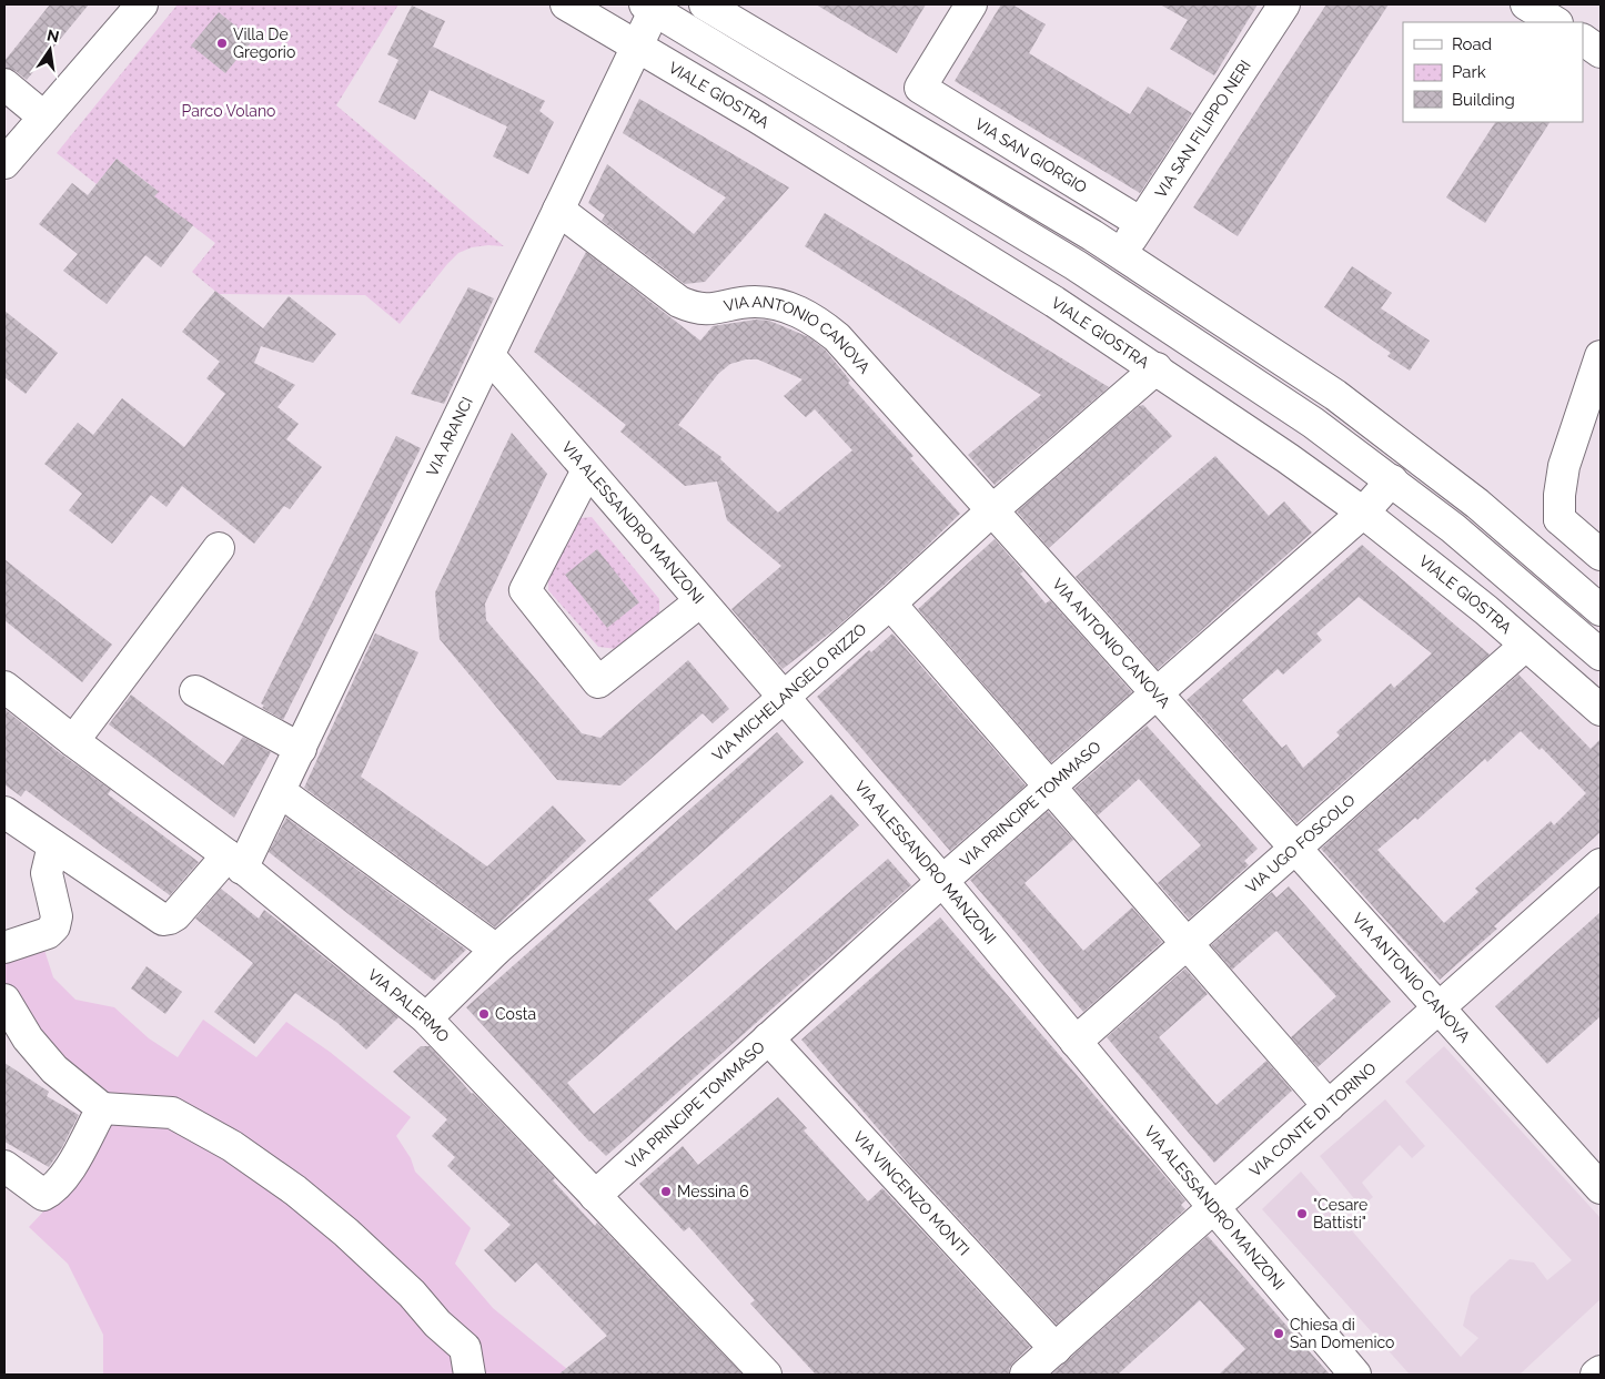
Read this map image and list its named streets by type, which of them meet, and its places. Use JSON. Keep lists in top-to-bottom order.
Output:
{
  "streets": {
    "street": [
      "VIALE GIOSTRA",
      "VIA SAN FILIPPO NERI",
      "VIA SAN GIORGIO",
      "VIA ANTONIO CANOVA",
      "VIA ARANCI",
      "VIA ALESSANDRO MANZONI",
      "VIA MICHELANGELO RIZZO",
      "VIA PRINCIPE TOMMASO",
      "VIA UGO FOSCOLO",
      "VIA PALERMO",
      "VIA CONTE DI TORINO",
      "VIA VINCENZO MONTI"
    ]
  },
  "crossings": [
    ["VIALE GIOSTRA", "VIA ARANCI"],
    ["VIALE GIOSTRA", "VIA MICHELANGELO RIZZO"],
    ["VIALE GIOSTRA", "VIA PRINCIPE TOMMASO"],
    ["VIALE GIOSTRA", "VIA UGO FOSCOLO"],
    ["VIA SAN FILIPPO NERI", "VIA SAN GIORGIO"],
    ["VIA ANTONIO CANOVA", "VIA ARANCI"],
    ["VIA ANTONIO CANOVA", "VIA MICHELANGELO RIZZO"],
    ["VIA ANTONIO CANOVA", "VIA PRINCIPE TOMMASO"],
    ["VIA ANTONIO CANOVA", "VIA UGO FOSCOLO"],
    ["VIA ANTONIO CANOVA", "VIA CONTE DI TORINO"],
    ["VIA ARANCI", "VIA ALESSANDRO MANZONI"],
    ["VIA ARANCI", "VIA PALERMO"],
    ["VIA ALESSANDRO MANZONI", "VIA MICHELANGELO RIZZO"],
    ["VIA ALESSANDRO MANZONI", "VIA PRINCIPE TOMMASO"],
    ["VIA ALESSANDRO MANZONI", "VIA UGO FOSCOLO"],
    ["VIA ALESSANDRO MANZONI", "VIA CONTE DI TORINO"],
    ["VIA MICHELANGELO RIZZO", "VIA PALERMO"],
    ["VIA PRINCIPE TOMMASO", "VIA PALERMO"],
    ["VIA PRINCIPE TOMMASO", "VIA VINCENZO MONTI"],
    ["VIA CONTE DI TORINO", "VIA VINCENZO MONTI"]
  ],
  "parks": ["Parco Volano"],
  "places": [
    "Villa De Gregorio",
    "Costa",
    "Messina 6",
    "\"Cesare Battisti\"",
    "Chiesa di San Domenico"
  ],
  "legend": ["Road", "Park", "Building"],
  "north": "top"
}
